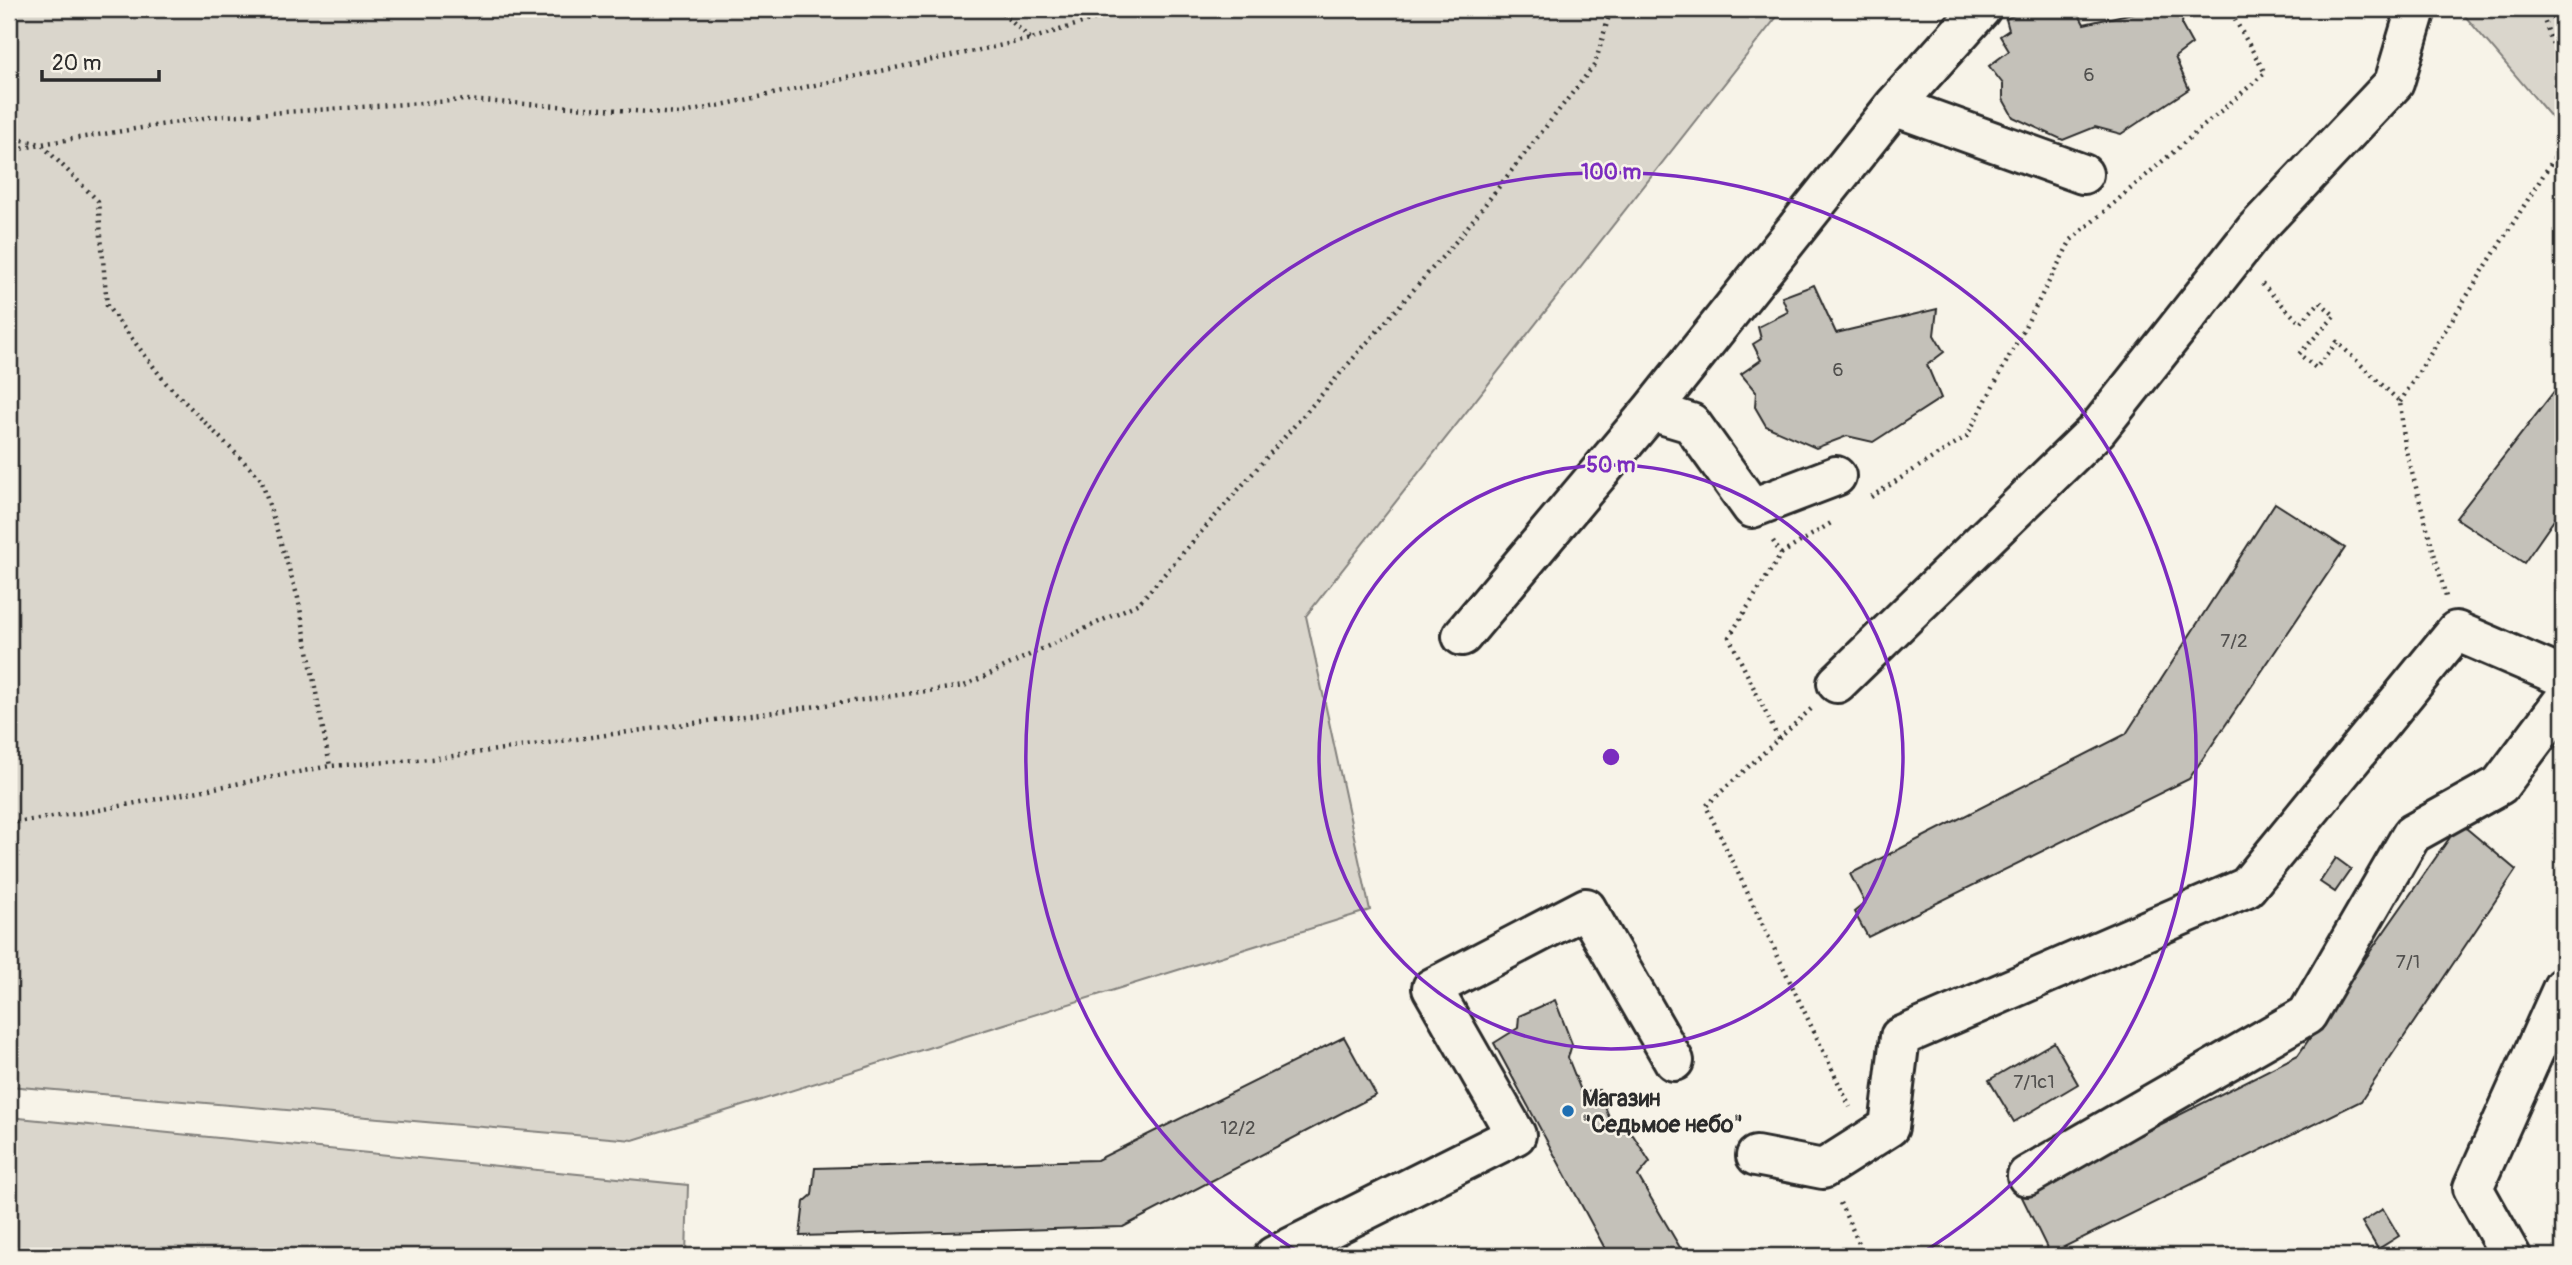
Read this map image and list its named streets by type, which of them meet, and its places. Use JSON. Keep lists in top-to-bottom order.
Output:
{
  "places": ["Магазин \"Седьмое небо\""],
  "house_numbers": [
    "6",
    "6",
    "7/2",
    "7/1",
    "7/1с1",
    "12/2"
  ],
  "scale_bar": "20 m",
  "rings": ["100 m", "50 m"]
}
